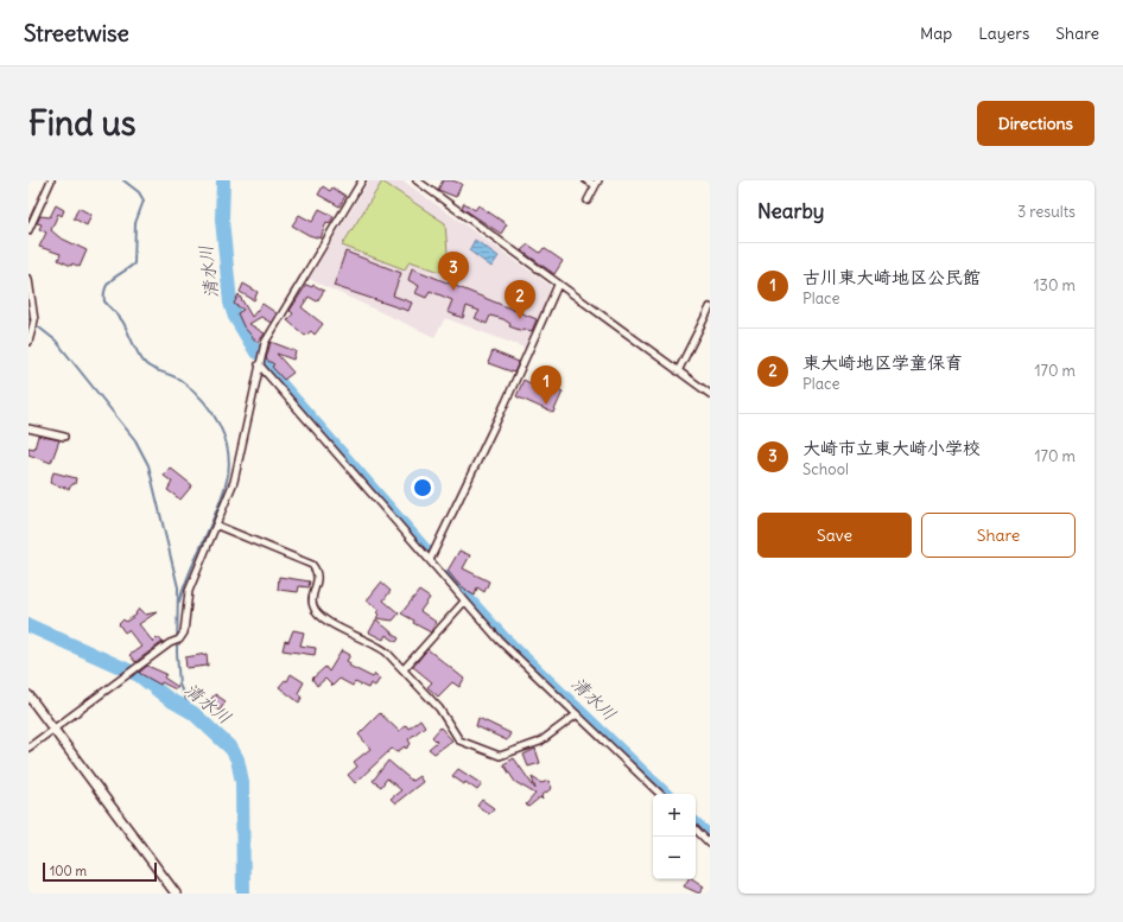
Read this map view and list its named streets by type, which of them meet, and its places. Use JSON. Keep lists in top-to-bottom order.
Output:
{
  "water": ["清水川"],
  "scale_bar": "100 m",
  "page": {
    "header": "Streetwise",
    "nav": ["Map", "Layers", "Share"],
    "buttons": [
      "Directions",
      ["Save", "Share"]
    ],
    "title": "Find us",
    "heading": ["Nearby", "3 results"],
    "list": [
      {
        "mark": "1",
        "name": "古川東大崎地区公民館",
        "note": "Place",
        "value": "130 m"
      },
      {
        "mark": "2",
        "name": "東大崎地区学童保育",
        "note": "Place",
        "value": "170 m"
      },
      {
        "mark": "3",
        "name": "大崎市立東大崎小学校",
        "note": "School",
        "value": "170 m"
      }
    ],
    "pins": ["3", "2", "1"],
    "map_buttons": ["+", "−"],
    "scale": "100 m"
  }
}
